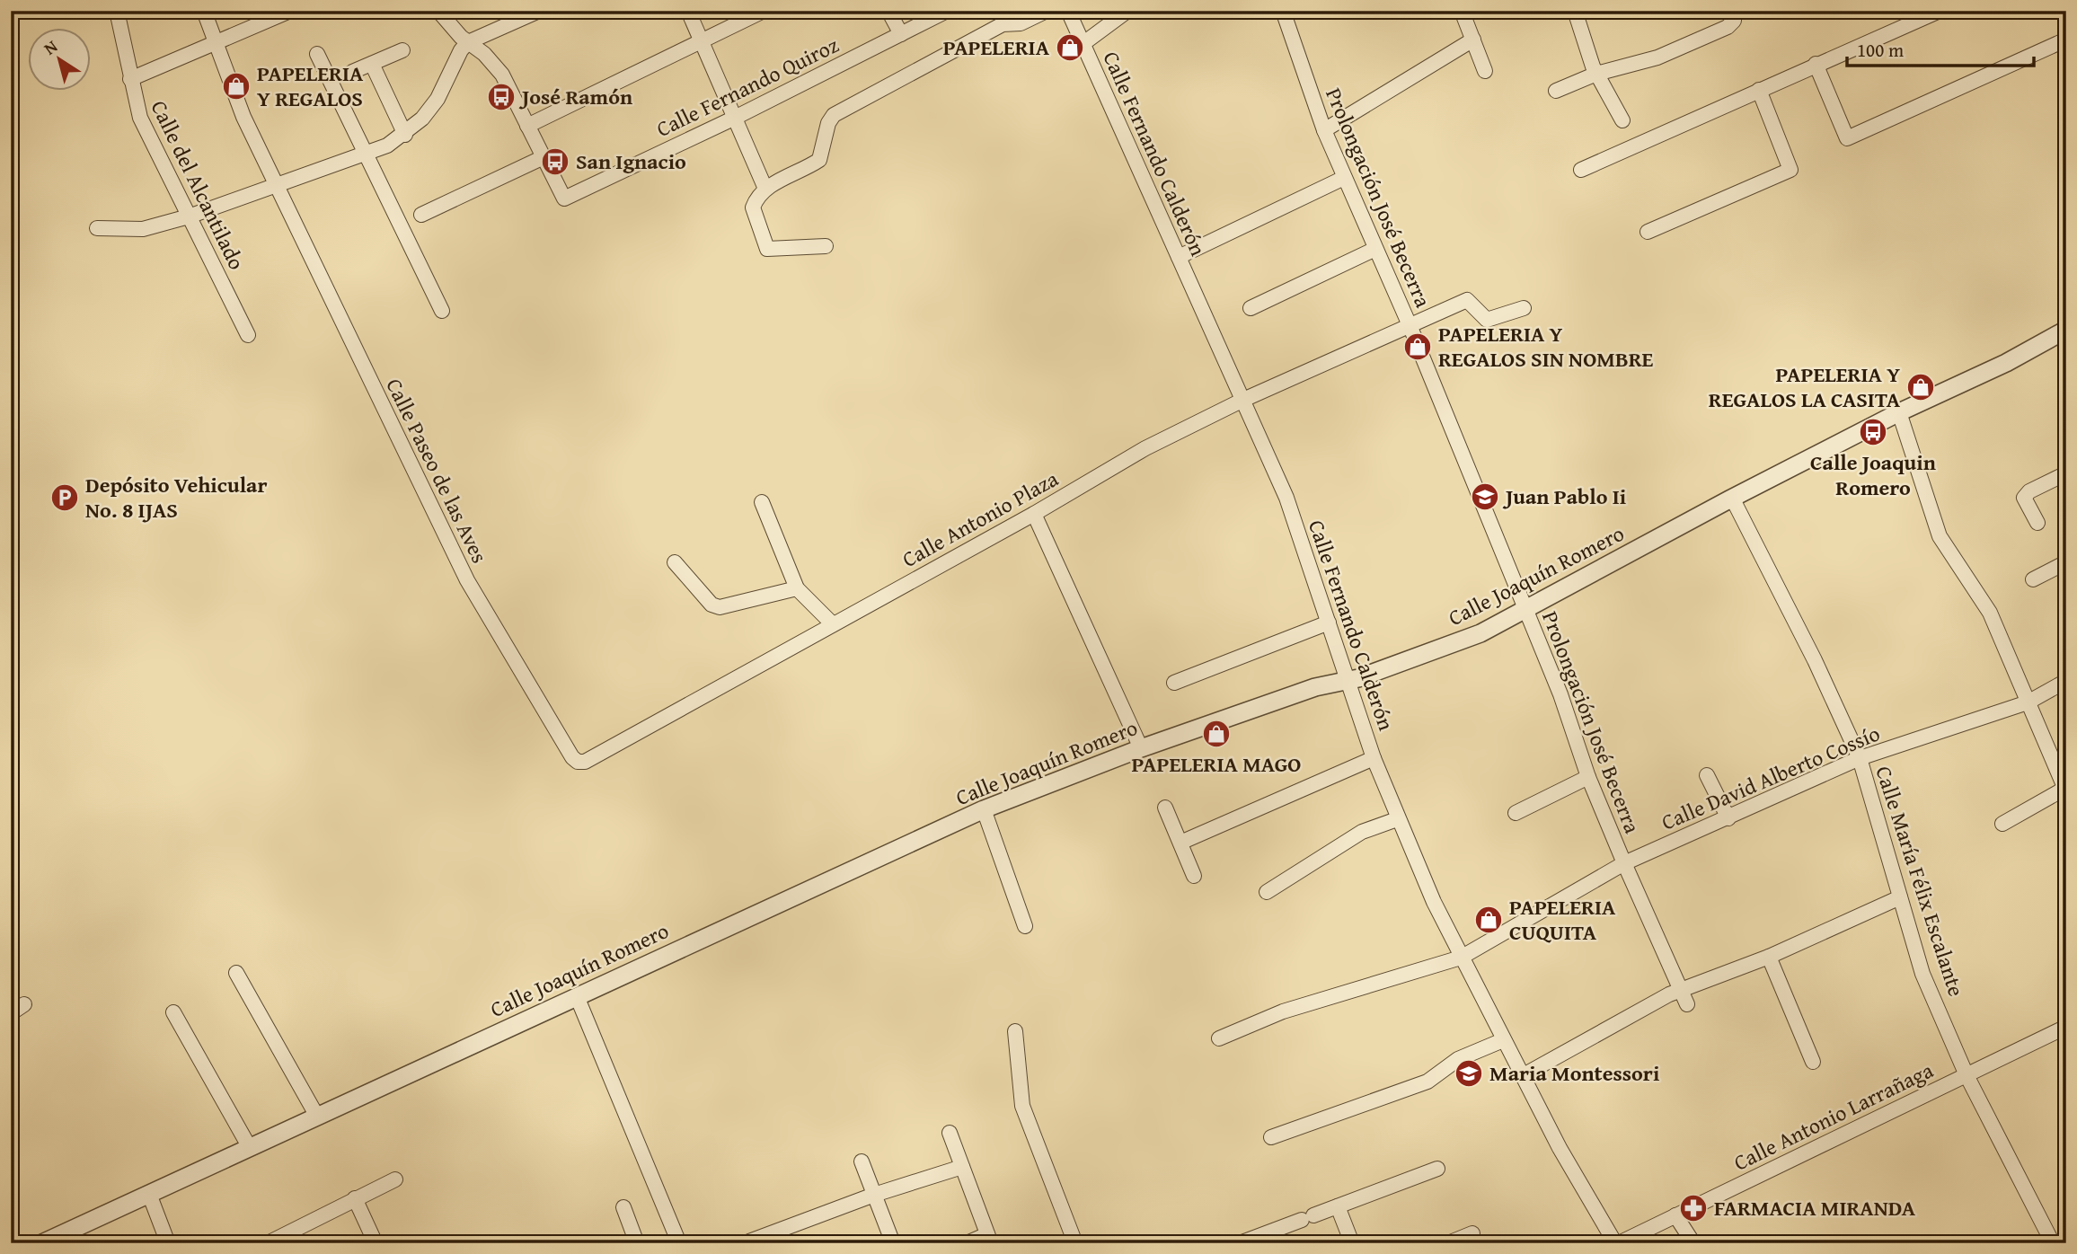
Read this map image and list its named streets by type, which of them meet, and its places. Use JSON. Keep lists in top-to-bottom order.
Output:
{
  "streets": {
    "street": [
      "Calle Fernando Quiroz",
      "Calle Fernando Calderón",
      "Calle del Alcantilado",
      "Prolongación José Becerra",
      "Calle Paseo de las Aves",
      "Calle Antonio Plaza",
      "Calle Joaquín Romero",
      "Calle David Alberto Cossío",
      "Calle María Félix Escalante",
      "Calle Antonio Larrañaga"
    ]
  },
  "crossings": [
    ["Calle Fernando Calderón", "Calle Antonio Plaza"],
    ["Calle Fernando Calderón", "Calle Joaquín Romero"],
    ["Calle Fernando Calderón", "Calle David Alberto Cossío"],
    ["Calle Fernando Calderón", "Calle Antonio Larrañaga"],
    ["Prolongación José Becerra", "Calle Antonio Plaza"],
    ["Prolongación José Becerra", "Calle Joaquín Romero"],
    ["Prolongación José Becerra", "Calle David Alberto Cossío"],
    ["Calle Paseo de las Aves", "Calle Antonio Plaza"],
    ["Calle Joaquín Romero", "Calle María Félix Escalante"],
    ["Calle David Alberto Cossío", "Calle María Félix Escalante"],
    ["Calle María Félix Escalante", "Calle Antonio Larrañaga"]
  ],
  "places": {
    "shop": [
      "PAPELERIA",
      "PAPELERIA Y REGALOS",
      "PAPELERIA Y REGALOS SIN NOMBRE",
      "PAPELERIA Y REGALOS LA CASITA",
      "PAPELERIA MAGO",
      "PAPELERIA CUQUITA"
    ],
    "bus stop": ["José Ramón", "San Ignacio", "Calle Joaquin Romero"],
    "school or university": ["Juan Pablo Ii", "Maria Montessori"],
    "parking": ["Depósito Vehicular No. 8 IJAS"],
    "pharmacy": ["FARMACIA MIRANDA"]
  },
  "scale_bar": "100 m",
  "north": "top left"
}
